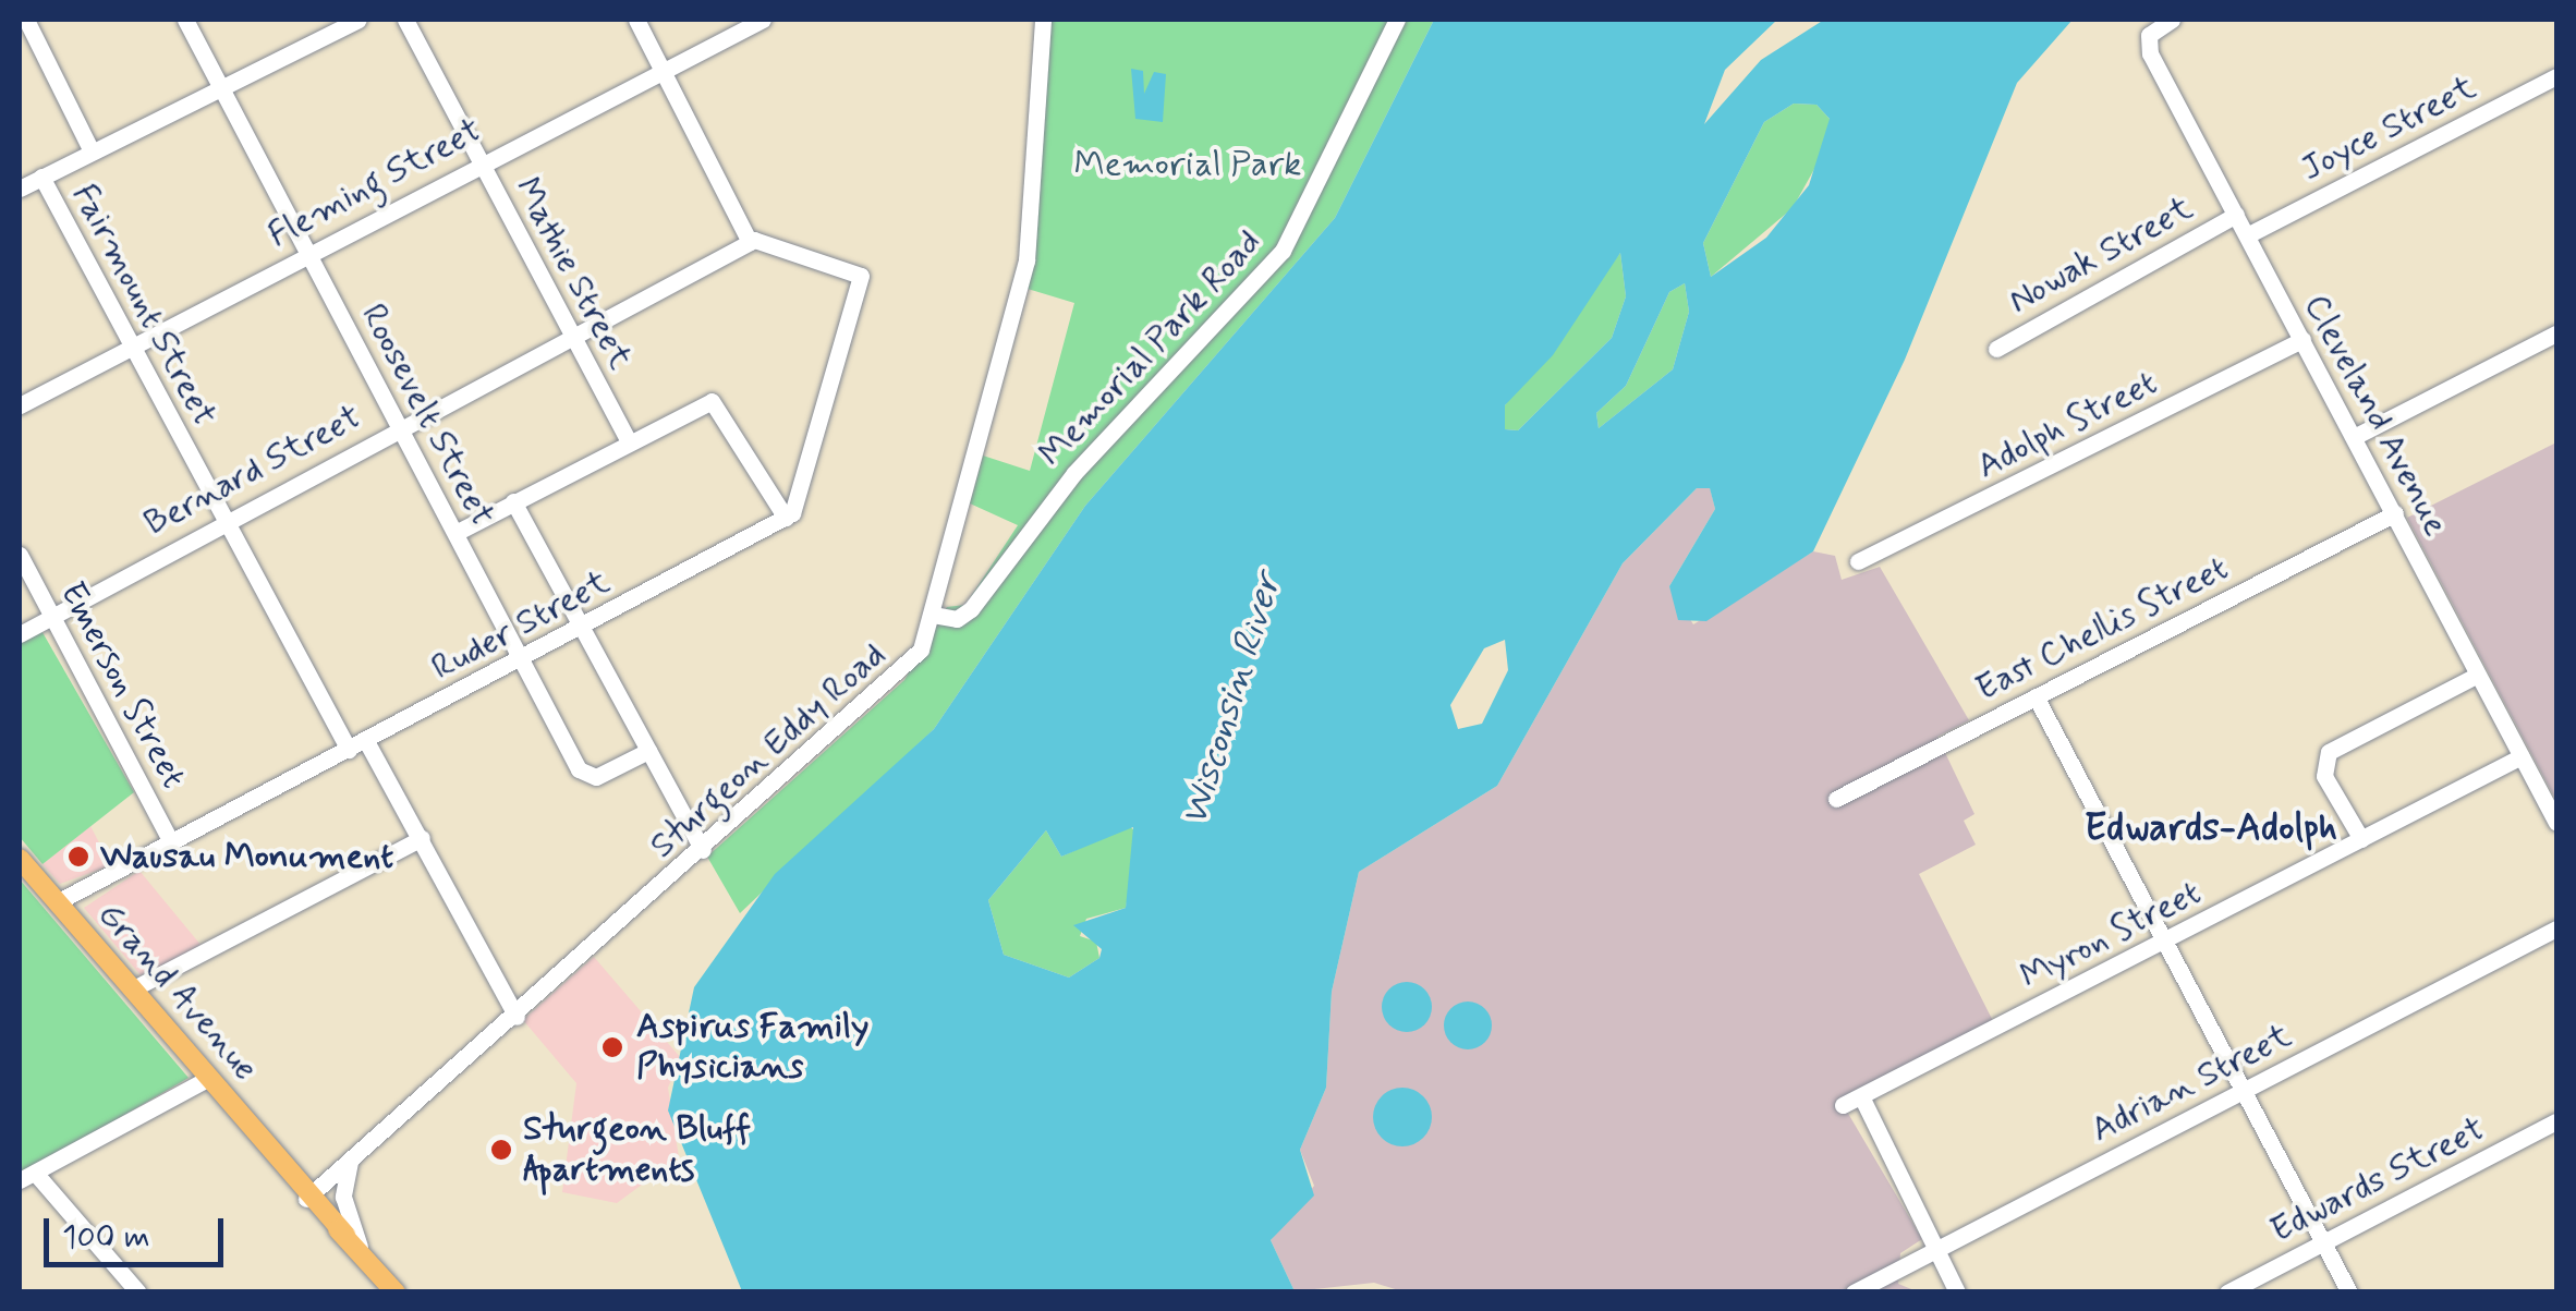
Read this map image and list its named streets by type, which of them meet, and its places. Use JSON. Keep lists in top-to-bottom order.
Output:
{
  "streets": {
    "main road": ["Grand Avenue"],
    "street": [
      "Joyce Street",
      "Fleming Street",
      "Nowak Street",
      "Mathie Street",
      "Fairmount Street",
      "Memorial Park Road",
      "Roosevelt Street",
      "Cleveland Avenue",
      "Adolph Street",
      "Bernard Street",
      "Ruder Street",
      "East Chellis Street",
      "Emerson Street",
      "Sturgeon Eddy Road",
      "Myron Street",
      "Adrian Street",
      "Edwards Street"
    ]
  },
  "crossings": [
    ["Joyce Street", "Cleveland Avenue"],
    ["Fleming Street", "Mathie Street"],
    ["Fleming Street", "Fairmount Street"],
    ["Fleming Street", "Roosevelt Street"],
    ["Nowak Street", "Cleveland Avenue"],
    ["Mathie Street", "Bernard Street"],
    ["Fairmount Street", "Bernard Street"],
    ["Fairmount Street", "Ruder Street"],
    ["Memorial Park Road", "Sturgeon Eddy Road"],
    ["Roosevelt Street", "Bernard Street"],
    ["Roosevelt Street", "Ruder Street"],
    ["Cleveland Avenue", "Adolph Street"],
    ["Cleveland Avenue", "East Chellis Street"],
    ["Cleveland Avenue", "Myron Street"],
    ["Bernard Street", "Emerson Street"],
    ["Ruder Street", "Emerson Street"],
    ["Ruder Street", "Grand Avenue"],
    ["Sturgeon Eddy Road", "Grand Avenue"]
  ],
  "districts": ["Edwards-Adolph"],
  "water": ["Wisconsin River"],
  "parks": ["Memorial Park"],
  "places": ["Wausau Monument", "Aspirus Family Physicians", "Sturgeon Bluff Apartments"],
  "scale_bar": "100 m"
}
